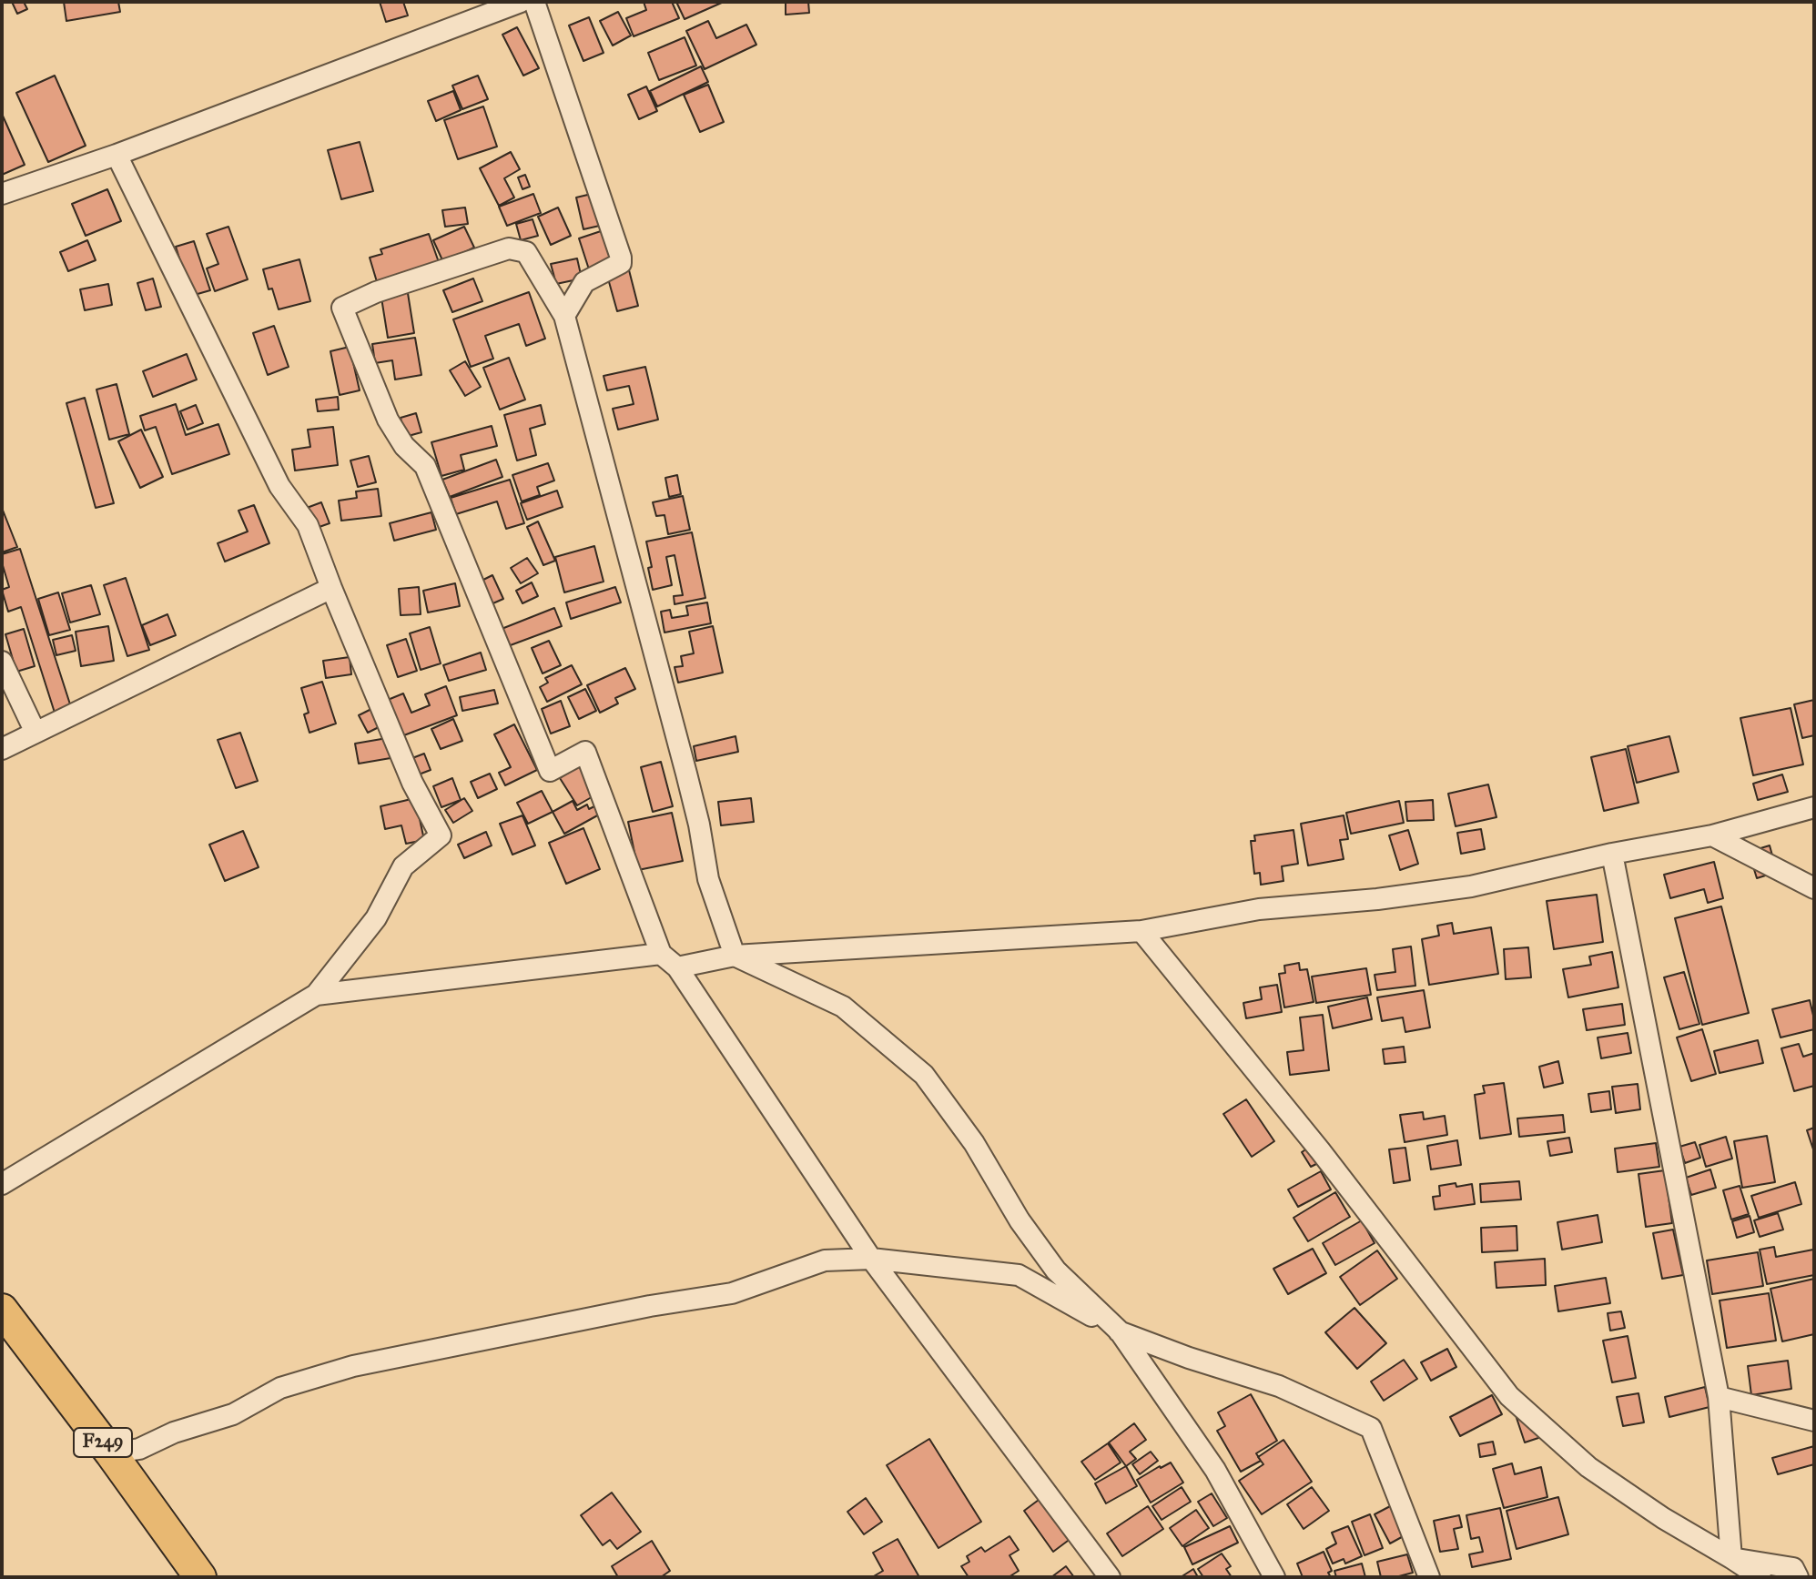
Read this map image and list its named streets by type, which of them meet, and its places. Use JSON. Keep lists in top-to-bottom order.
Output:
{
  "streets": {
    "main road": ["F249"]
  }
}
